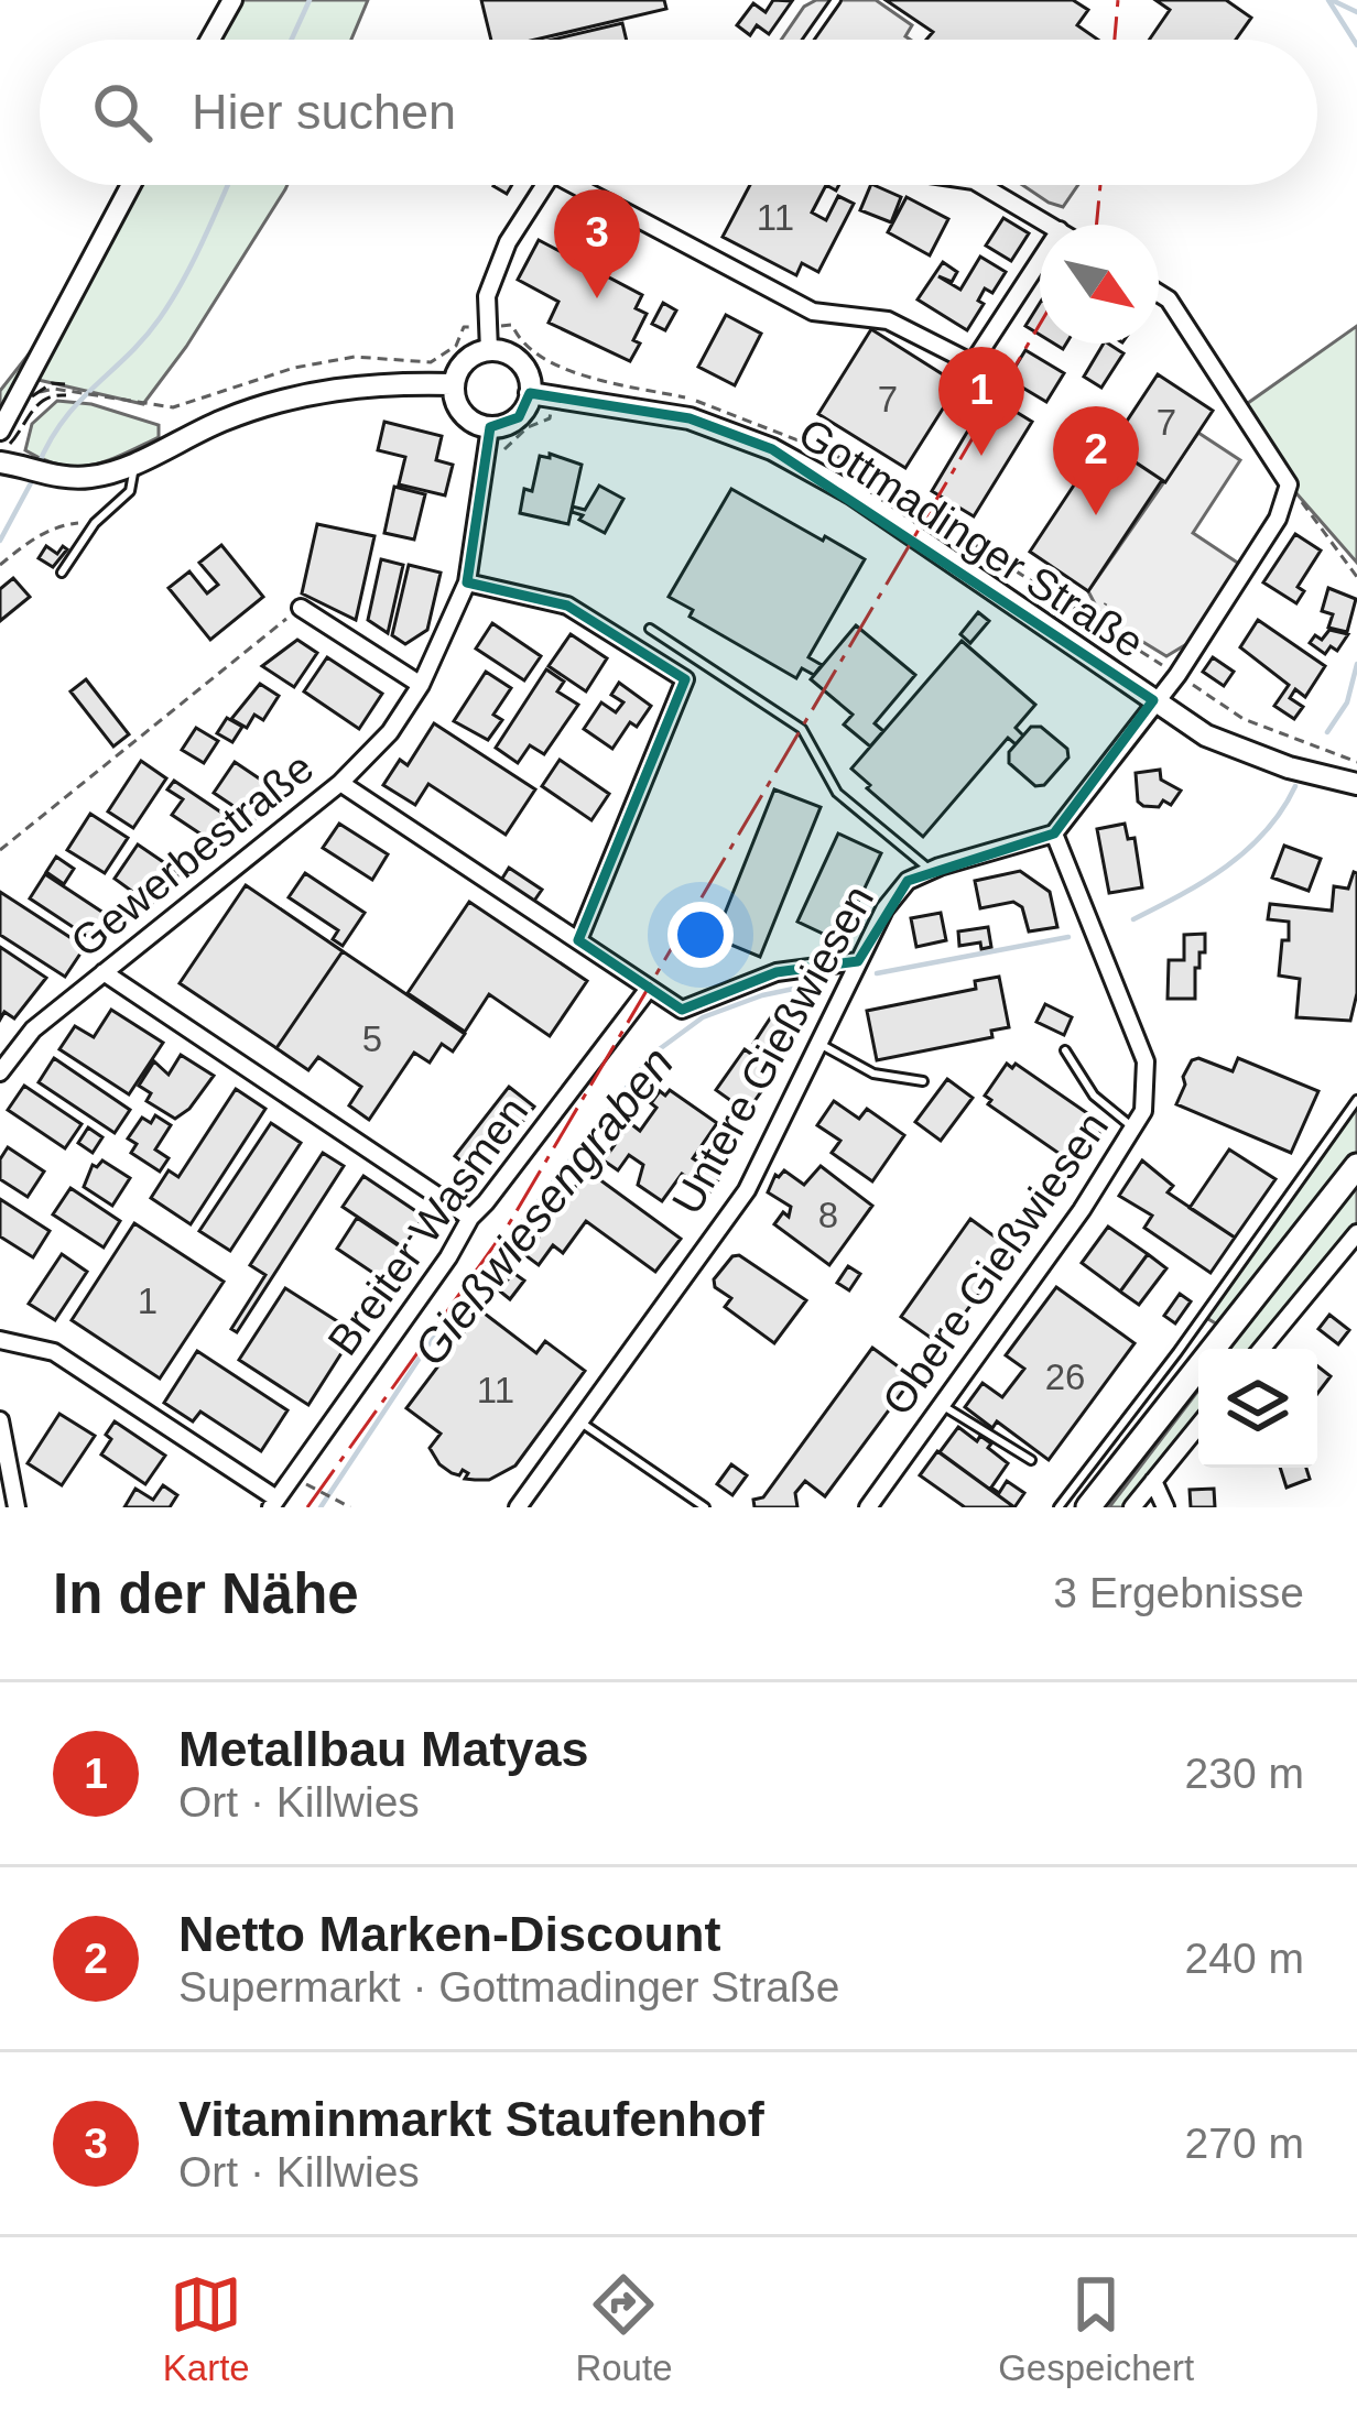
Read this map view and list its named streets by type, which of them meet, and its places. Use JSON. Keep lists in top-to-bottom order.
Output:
{
  "streets": {
    "main road": ["Gottmadinger Straße"],
    "street": [
      "Gewerbestraße",
      "Untere Gießwiesen",
      "Breiter Wasmen",
      "Obere Gießwiesen"
    ]
  },
  "crossings": [
    ["Gottmadinger Straße", "Gewerbestraße"],
    ["Untere Gießwiesen", "Obere Gießwiesen"]
  ],
  "water": ["Gießwiesengraben"],
  "house_numbers": [
    "11",
    "7",
    "7",
    "5",
    "8",
    "1",
    "26",
    "11"
  ],
  "north": "bottom right",
  "page": {
    "search": "Hier suchen",
    "pins": ["3", "1", "2"],
    "heading": ["In der Nähe", "3 Ergebnisse"],
    "list": [
      {
        "mark": "1",
        "name": "Metallbau Matyas",
        "note": "Ort · Killwies",
        "value": "230 m"
      },
      {
        "mark": "2",
        "name": "Netto Marken-Discount",
        "note": "Supermarkt · Gottmadinger Straße",
        "value": "240 m"
      },
      {
        "mark": "3",
        "name": "Vitaminmarkt Staufenhof",
        "note": "Ort · Killwies",
        "value": "270 m"
      }
    ],
    "nav": ["Karte", "Route", "Gespeichert"]
  }
}
